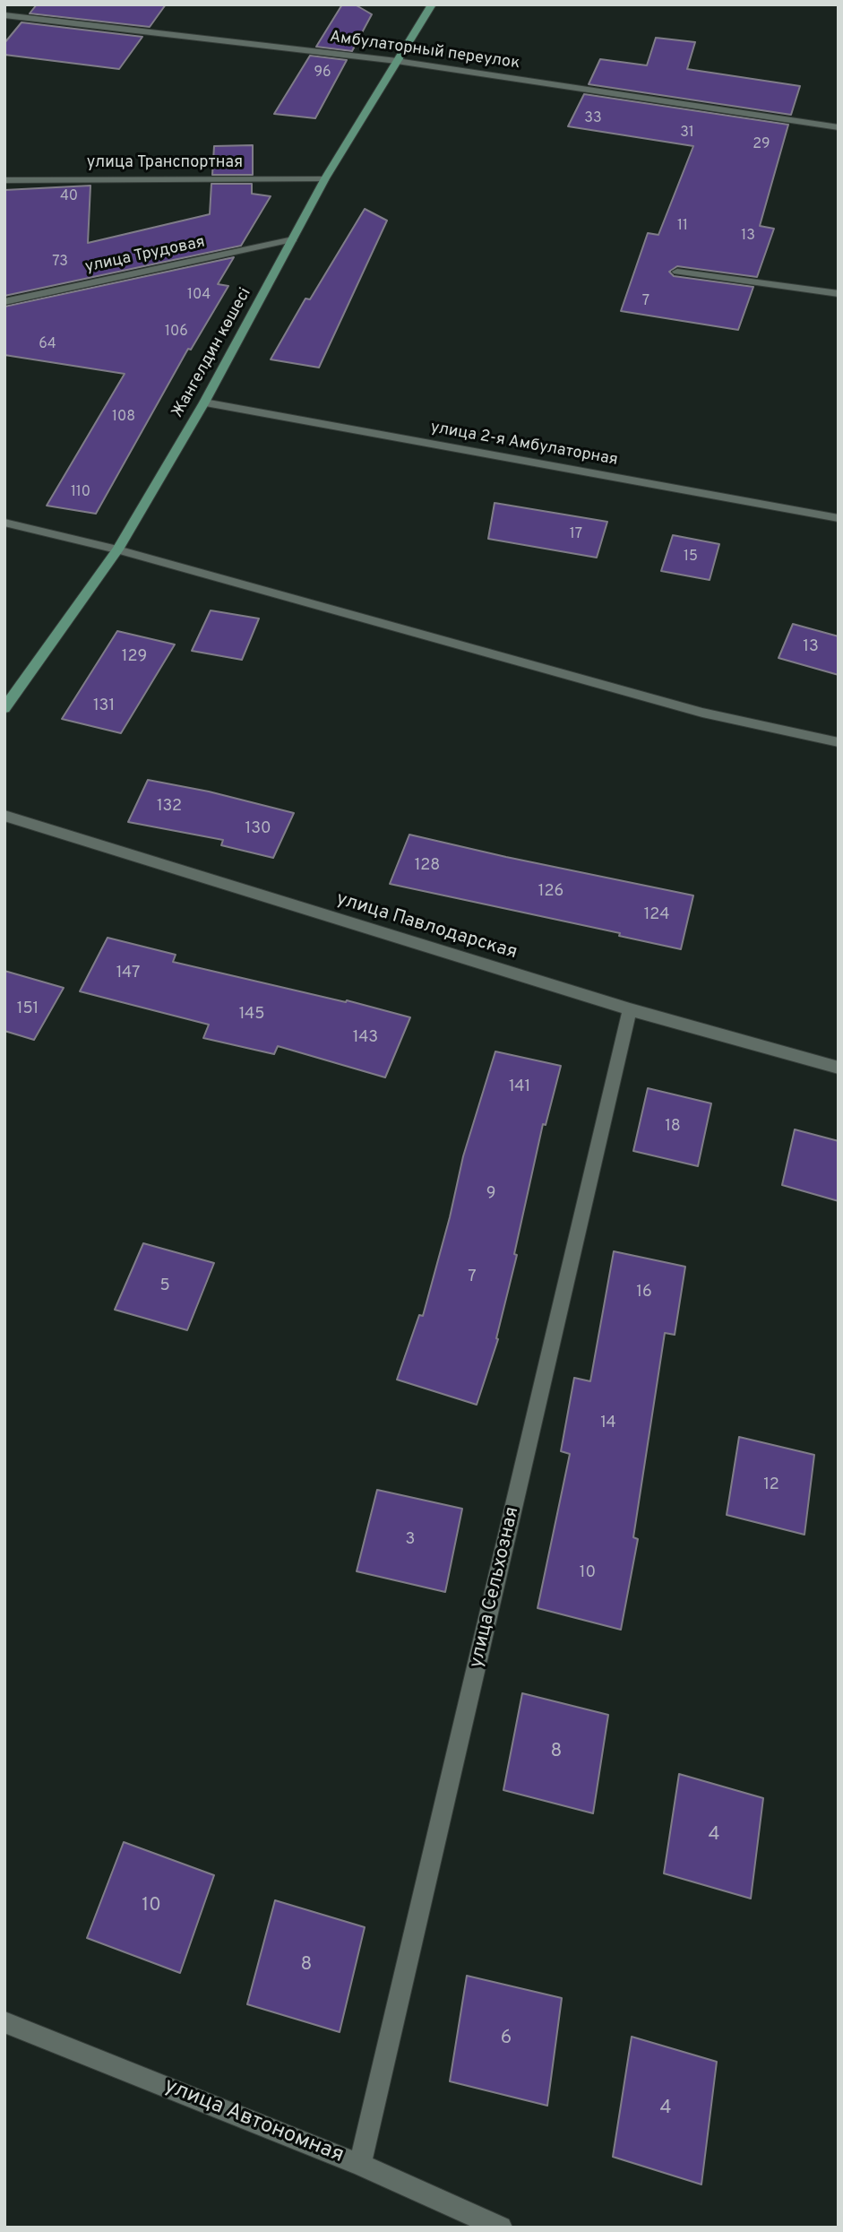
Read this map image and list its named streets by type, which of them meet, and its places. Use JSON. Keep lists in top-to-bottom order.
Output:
{
  "streets": {
    "main road": ["Жангелдин көшесі"],
    "street": [
      "Амбулаторный переулок",
      "улица Транспортная",
      "улица Трудовая",
      "улица 2-я Амбулаторная",
      "улица Павлодарская",
      "улица Сельхозная",
      "улица Автономная"
    ]
  },
  "crossings": [
    ["Амбулаторный переулок", "Жангелдин көшесі"],
    ["улица Транспортная", "Жангелдин көшесі"],
    ["улица Трудовая", "Жангелдин көшесі"],
    ["Жангелдин көшесі", "улица 2-я Амбулаторная"],
    ["улица Павлодарская", "улица Сельхозная"],
    ["улица Сельхозная", "улица Автономная"]
  ],
  "house_numbers": [
    "96",
    "33",
    "31",
    "29",
    "40",
    "11",
    "13",
    "73",
    "104",
    "7",
    "106",
    "64",
    "108",
    "110",
    "17",
    "15",
    "13",
    "129",
    "131",
    "132",
    "130",
    "128",
    "126",
    "124",
    "147",
    "151",
    "145",
    "143",
    "141",
    "18",
    "9",
    "7",
    "5",
    "16",
    "14",
    "12",
    "3",
    "10",
    "8",
    "4",
    "10",
    "8",
    "6",
    "4"
  ]
}
